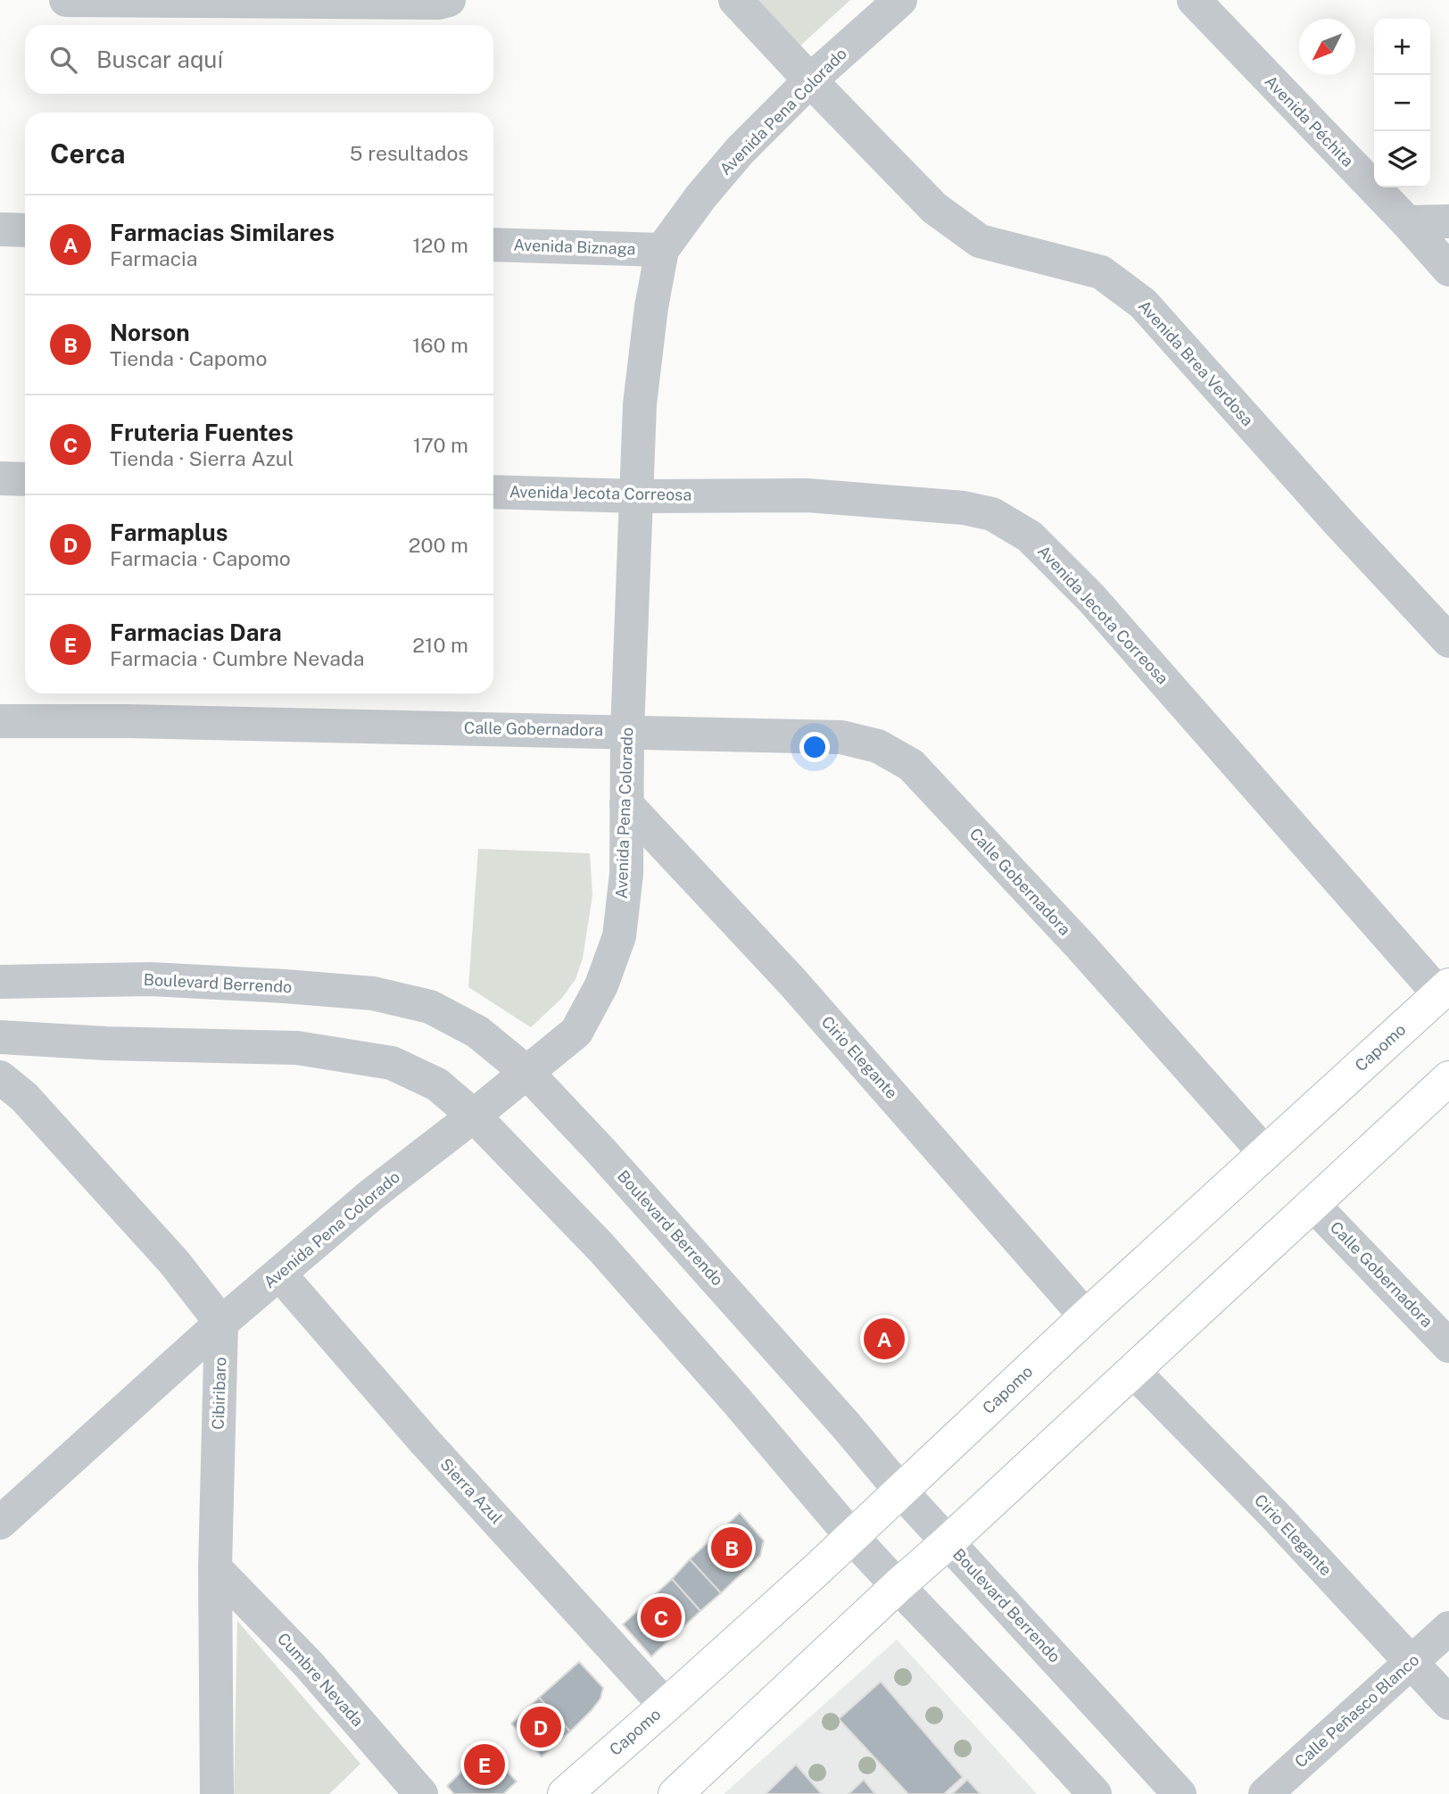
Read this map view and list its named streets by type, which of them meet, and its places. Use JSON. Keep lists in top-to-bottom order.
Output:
{
  "streets": {
    "main road": ["Capomo"],
    "street": [
      "Avenida Pena Colorado",
      "Avenida Péchita",
      "Avenida Biznaga",
      "Avenida Brea Verdosa",
      "Avenida Jecota Correosa",
      "Calle Gobernadora",
      "Boulevard Berrendo",
      "Cirio Elegante",
      "Cibiribaro",
      "Sierra Azul",
      "Cumbre Nevada",
      "Calle Peñasco Blanco"
    ]
  },
  "crossings": [
    ["Avenida Pena Colorado", "Avenida Biznaga"],
    ["Avenida Pena Colorado", "Avenida Brea Verdosa"],
    ["Avenida Pena Colorado", "Avenida Jecota Correosa"],
    ["Avenida Pena Colorado", "Calle Gobernadora"],
    ["Avenida Pena Colorado", "Boulevard Berrendo"],
    ["Avenida Pena Colorado", "Cirio Elegante"],
    ["Avenida Pena Colorado", "Cibiribaro"],
    ["Avenida Pena Colorado", "Sierra Azul"],
    ["Avenida Jecota Correosa", "Capomo"],
    ["Calle Gobernadora", "Capomo"],
    ["Boulevard Berrendo", "Capomo"],
    ["Capomo", "Cirio Elegante"],
    ["Capomo", "Sierra Azul"],
    ["Cirio Elegante", "Calle Peñasco Blanco"],
    ["Cibiribaro", "Cumbre Nevada"]
  ],
  "north": "bottom left",
  "page": {
    "map_buttons": ["+", "−"],
    "search": "Buscar aquí",
    "heading": ["Cerca", "5 resultados"],
    "list": [
      {
        "mark": "A",
        "name": "Farmacias Similares",
        "note": "Farmacia",
        "value": "120 m"
      },
      {
        "mark": "B",
        "name": "Norson",
        "note": "Tienda · Capomo",
        "value": "160 m"
      },
      {
        "mark": "C",
        "name": "Fruteria Fuentes",
        "note": "Tienda · Sierra Azul",
        "value": "170 m"
      },
      {
        "mark": "D",
        "name": "Farmaplus",
        "note": "Farmacia · Capomo",
        "value": "200 m"
      },
      {
        "mark": "E",
        "name": "Farmacias Dara",
        "note": "Farmacia · Cumbre Nevada",
        "value": "210 m"
      }
    ],
    "pins": [
      "A",
      "B",
      "C",
      "D",
      "E"
    ]
  }
}
